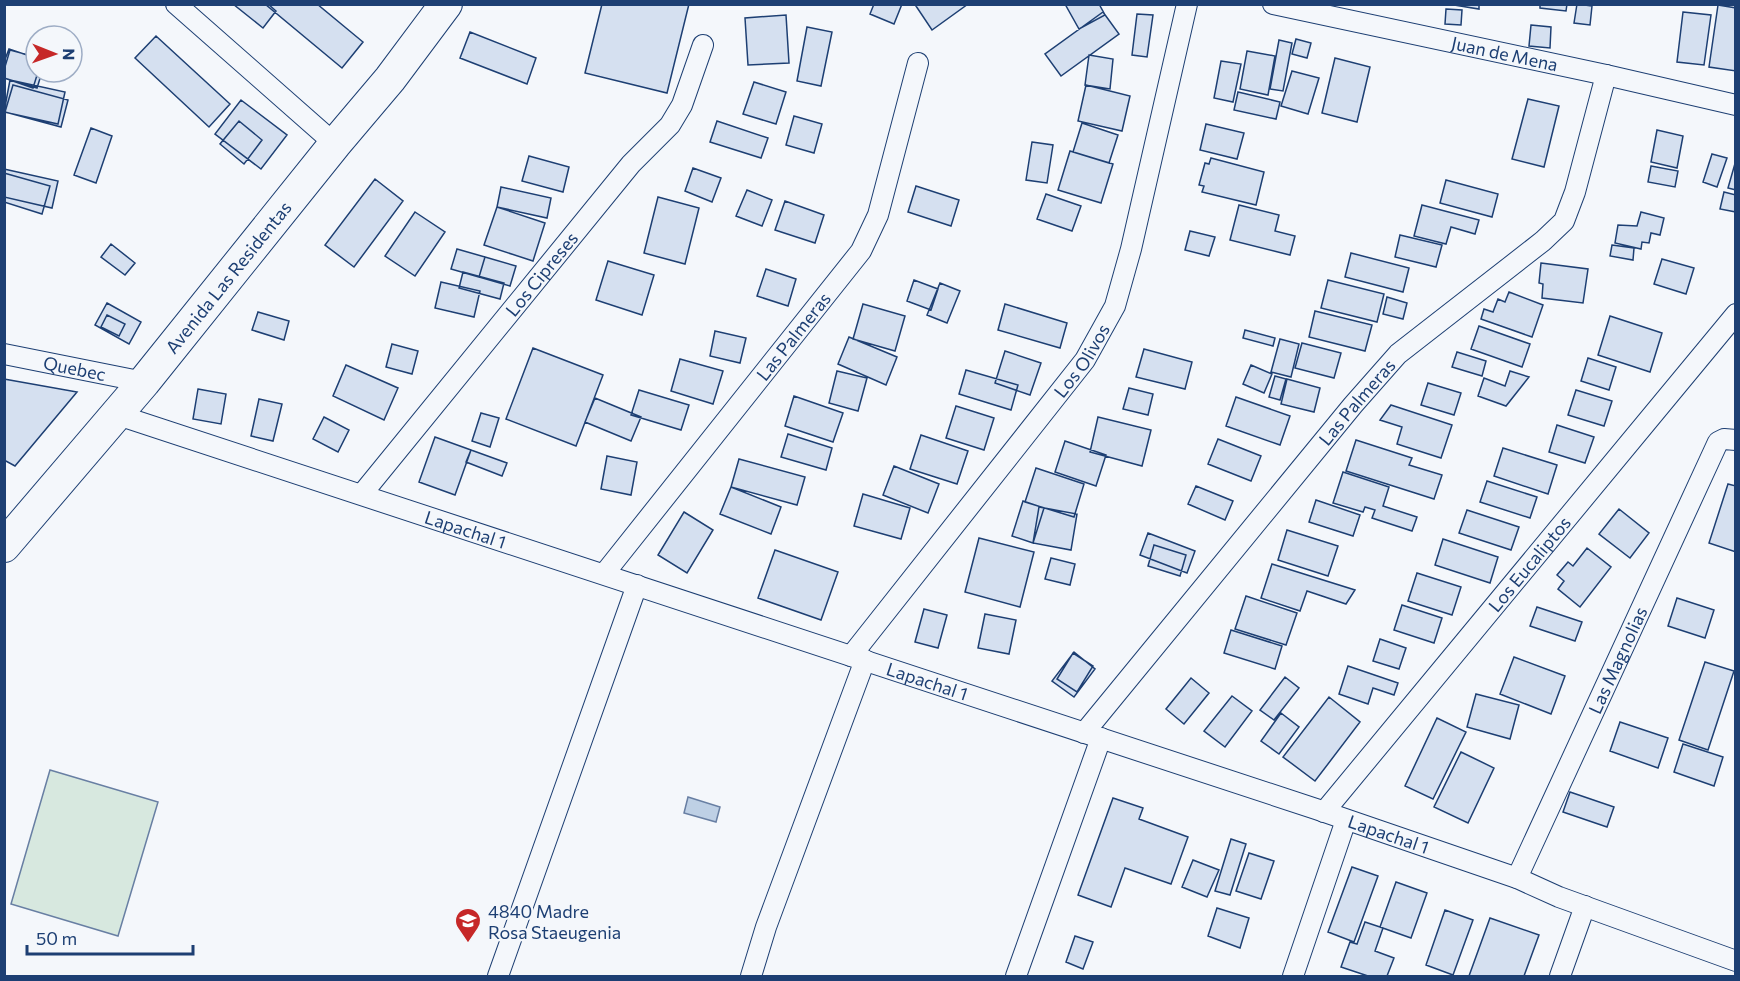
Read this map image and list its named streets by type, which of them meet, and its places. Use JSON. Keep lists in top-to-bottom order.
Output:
{
  "streets": {
    "main road": ["Avenida Las Residentas"],
    "street": [
      "Juan de Mena",
      "Los Cipreses",
      "Las Palmeras",
      "Los Olivos",
      "Quebec",
      "Lapachal 1",
      "Los Eucaliptos",
      "Las Magnolias"
    ]
  },
  "crossings": [
    ["Juan de Mena", "Las Palmeras"],
    ["Los Cipreses", "Lapachal 1"],
    ["Avenida Las Residentas", "Quebec"],
    ["Avenida Las Residentas", "Lapachal 1"],
    ["Las Palmeras", "Lapachal 1"],
    ["Los Olivos", "Lapachal 1"],
    ["Lapachal 1", "Los Eucaliptos"],
    ["Lapachal 1", "Las Magnolias"]
  ],
  "places": {
    "school or university": ["4840 Madre Rosa Staeugenia"]
  },
  "scale_bar": "50 m",
  "north": "right"
}
